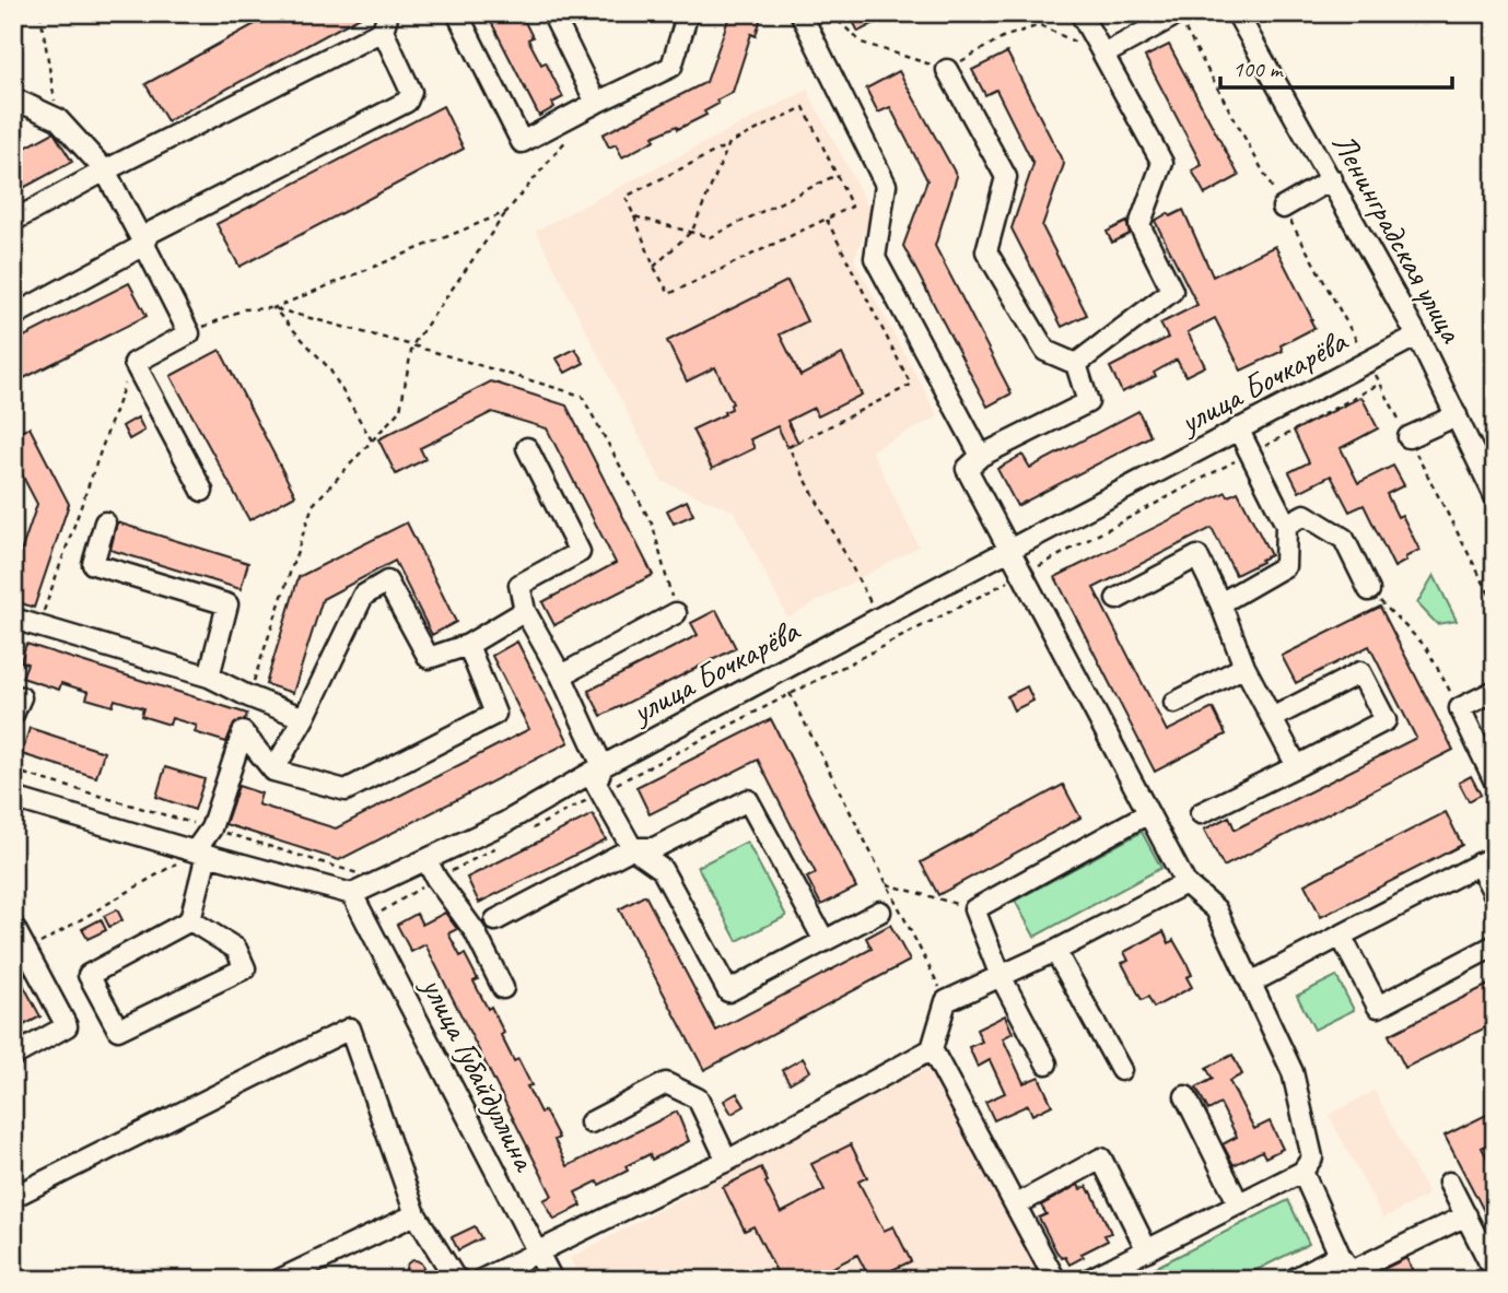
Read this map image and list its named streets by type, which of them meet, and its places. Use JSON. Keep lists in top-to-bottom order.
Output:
{
  "streets": {
    "street": ["Ленинградская улица", "улица Бочкарёва", "улица Губайдуллина"]
  },
  "crossings": [
    ["Ленинградская улица", "улица Бочкарёва"],
    ["улица Бочкарёва", "улица Губайдуллина"]
  ],
  "scale_bar": "100 m"
}
